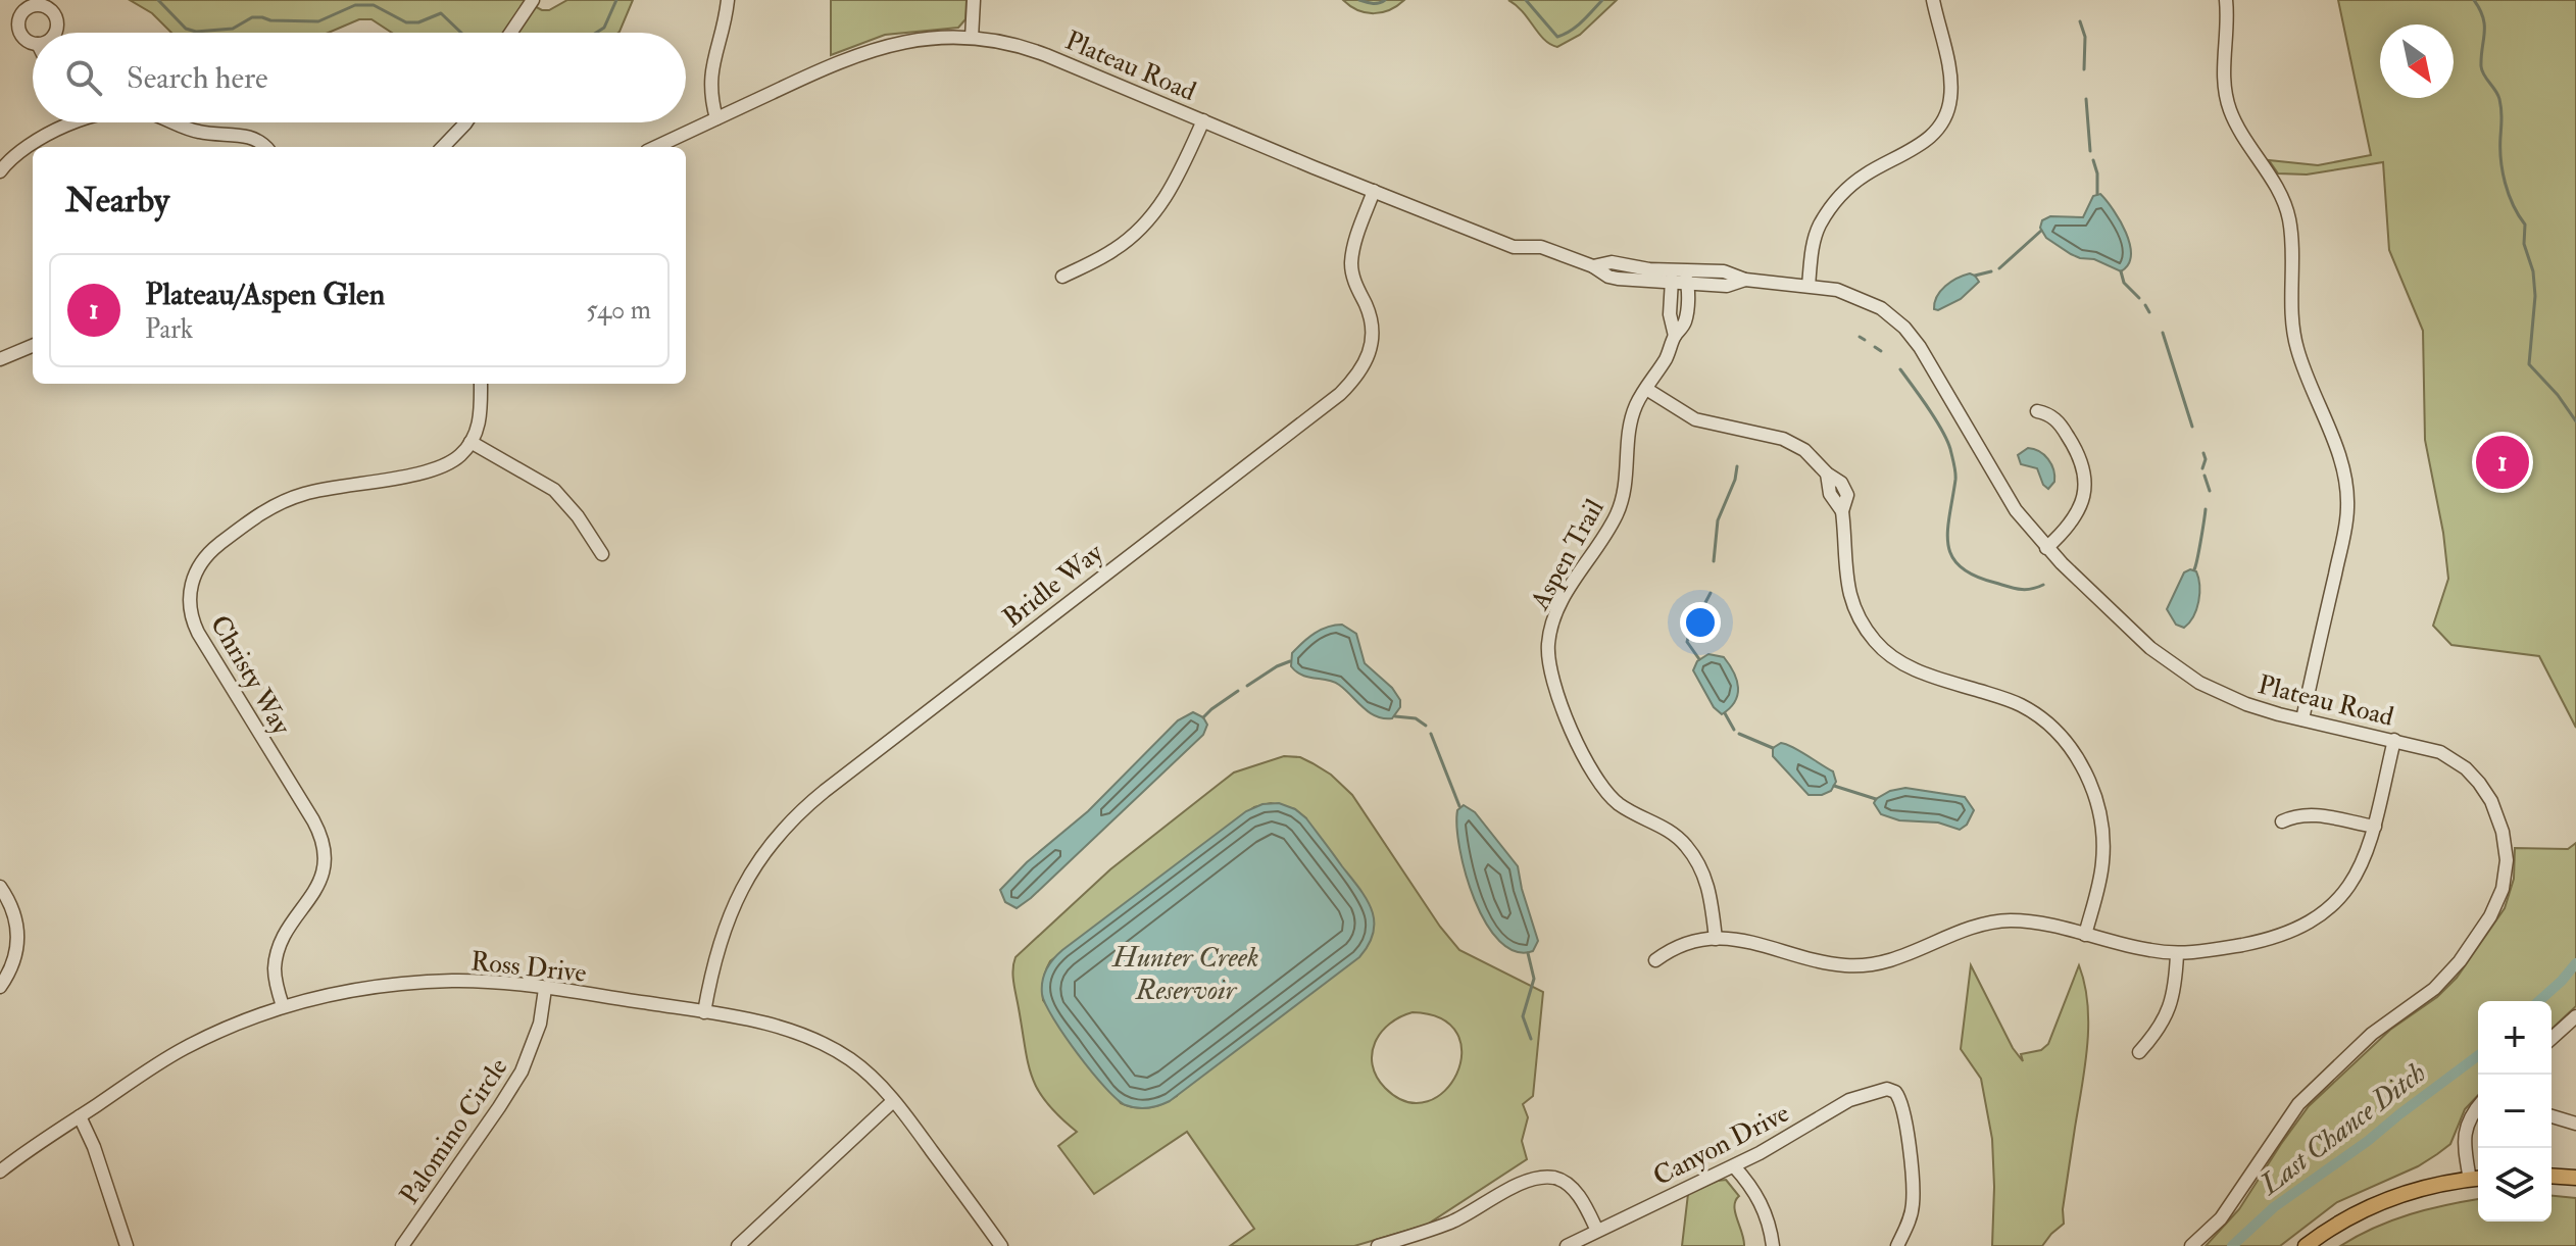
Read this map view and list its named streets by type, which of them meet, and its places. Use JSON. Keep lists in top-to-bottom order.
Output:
{
  "streets": {
    "street": [
      "Plateau Road",
      "Aspen Trail",
      "Bridle Way",
      "Christy Way",
      "Ross Drive",
      "Palomino Circle",
      "Canyon Drive"
    ]
  },
  "crossings": [
    ["Plateau Road", "Aspen Trail"],
    ["Plateau Road", "Bridle Way"],
    ["Bridle Way", "Ross Drive"],
    ["Christy Way", "Ross Drive"],
    ["Ross Drive", "Palomino Circle"]
  ],
  "water": ["Hunter Creek Reservoir", "Last Chance Ditch"],
  "north": "bottom right",
  "page": {
    "search": "Search here",
    "heading": "Nearby",
    "list": [
      {
        "mark": "1",
        "name": "Plateau/Aspen Glen",
        "note": "Park",
        "value": "540 m"
      }
    ],
    "pins": "1",
    "map_buttons": ["+", "−"]
  }
}
